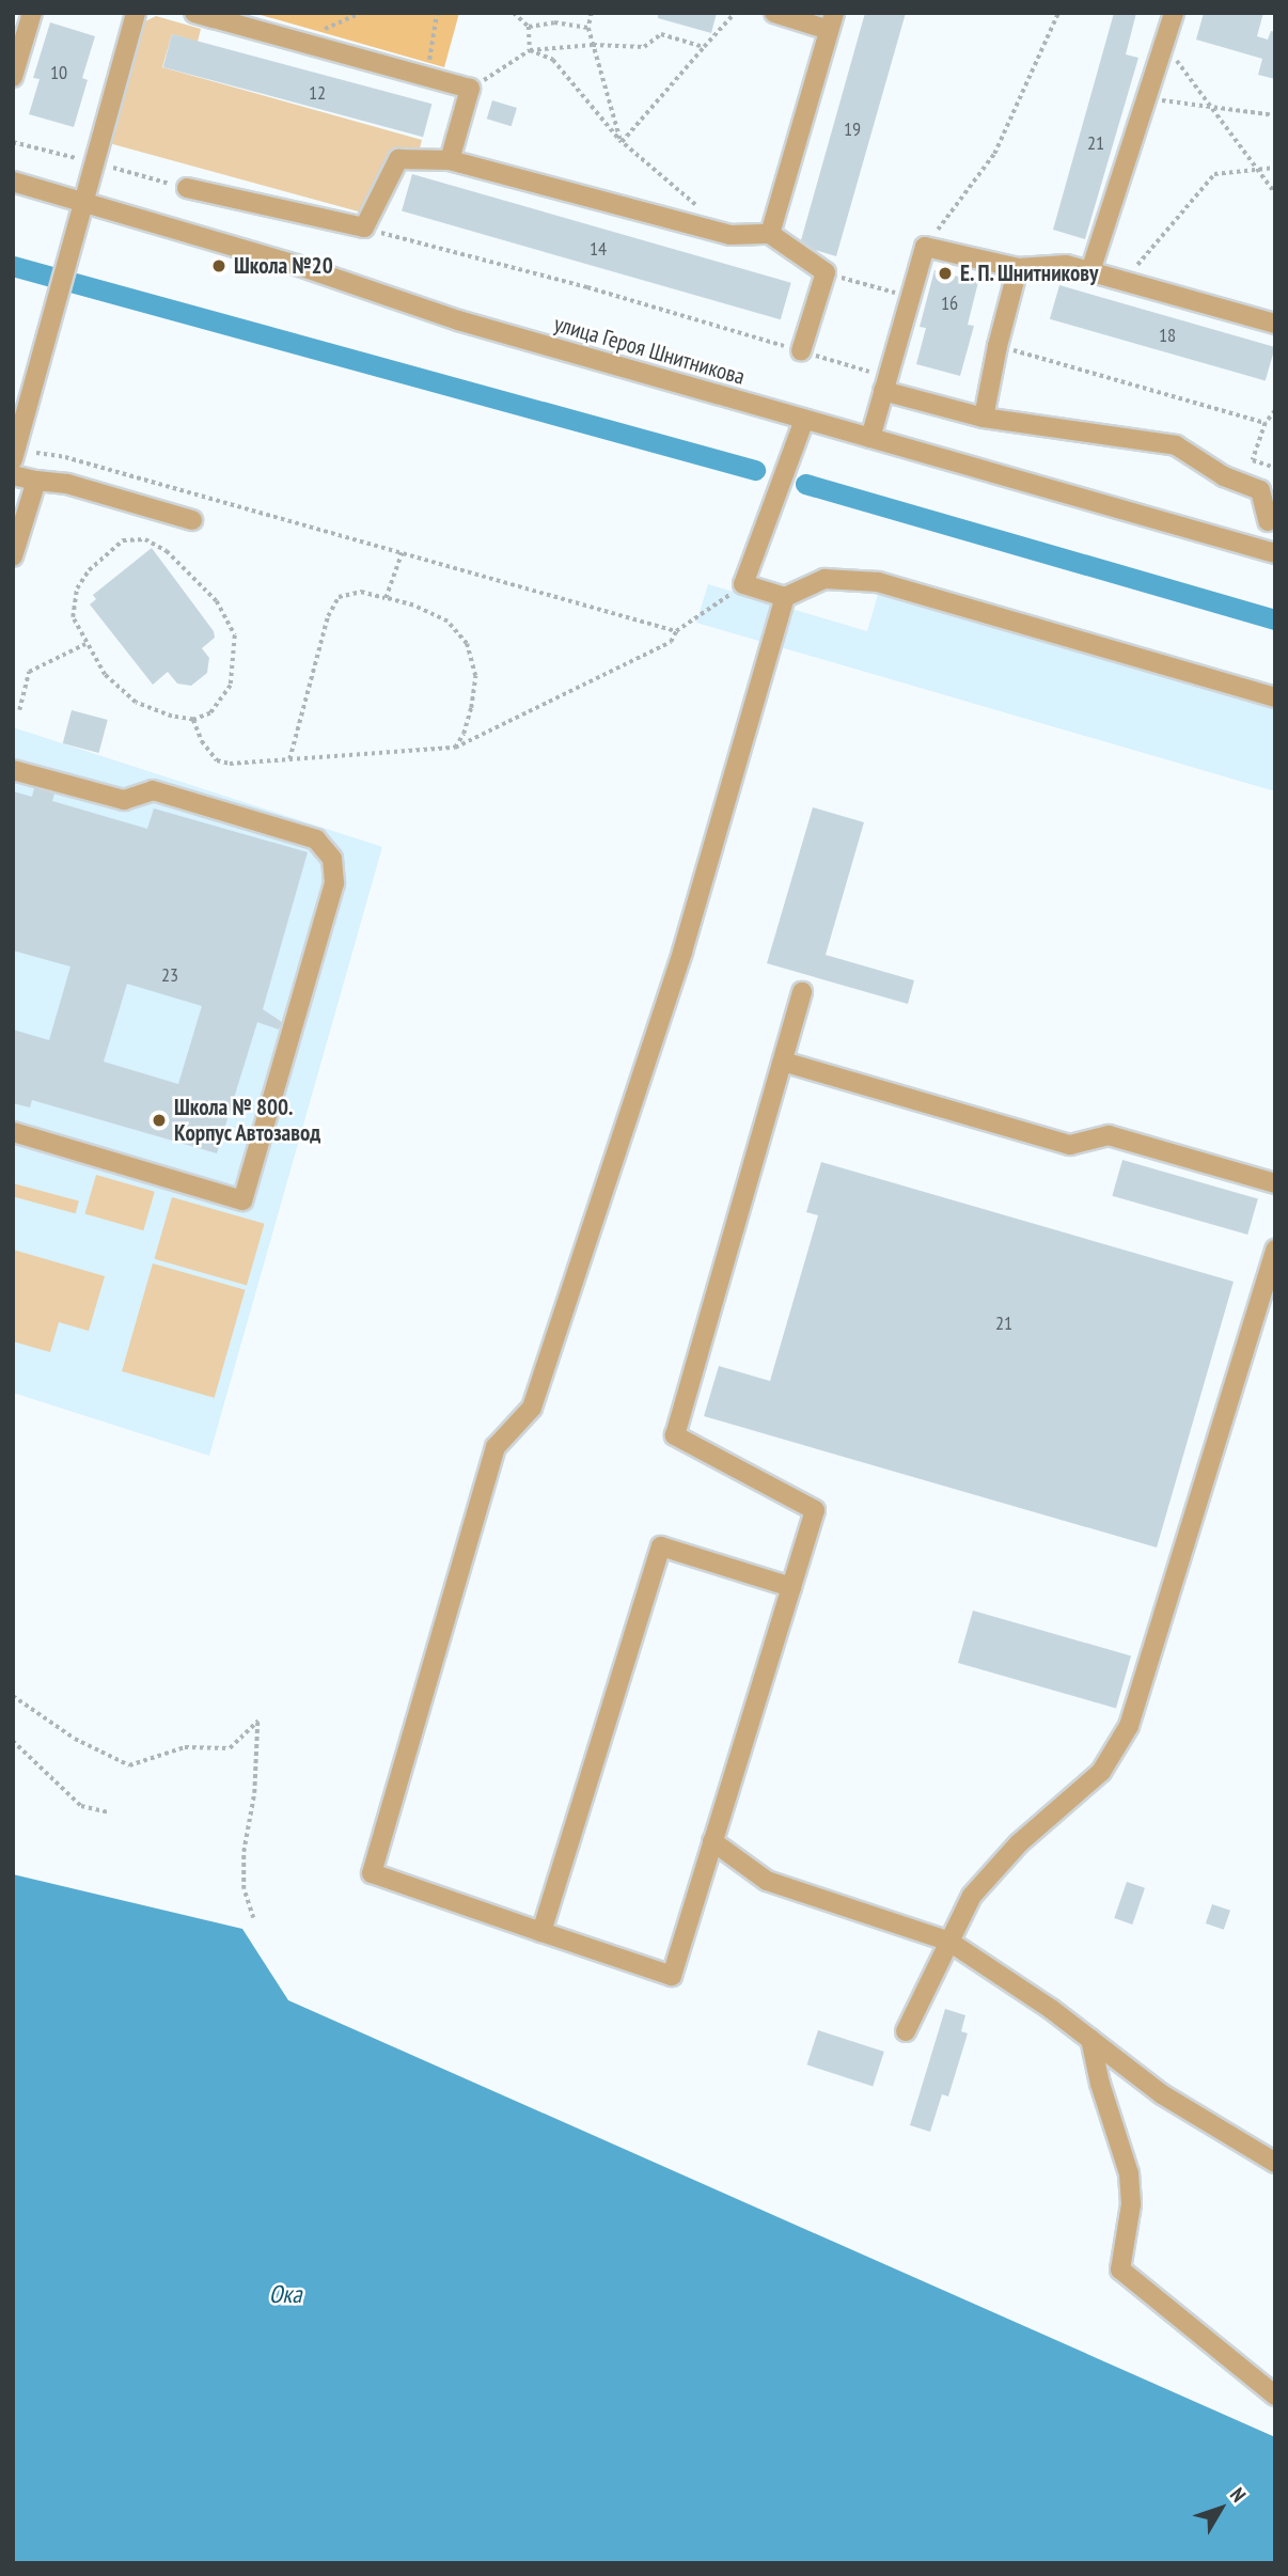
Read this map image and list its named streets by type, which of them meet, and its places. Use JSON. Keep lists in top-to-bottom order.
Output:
{
  "streets": {
    "street": ["улица Героя Шнитникова"]
  },
  "water": ["Ока"],
  "places": ["Школа №20", "Е. П. Шнитникову", "Школа № 800. Корпус Автозавод"],
  "house_numbers": [
    "10",
    "12",
    "19",
    "21",
    "14",
    "16",
    "18",
    "23",
    "21"
  ],
  "north": "top right"
}
